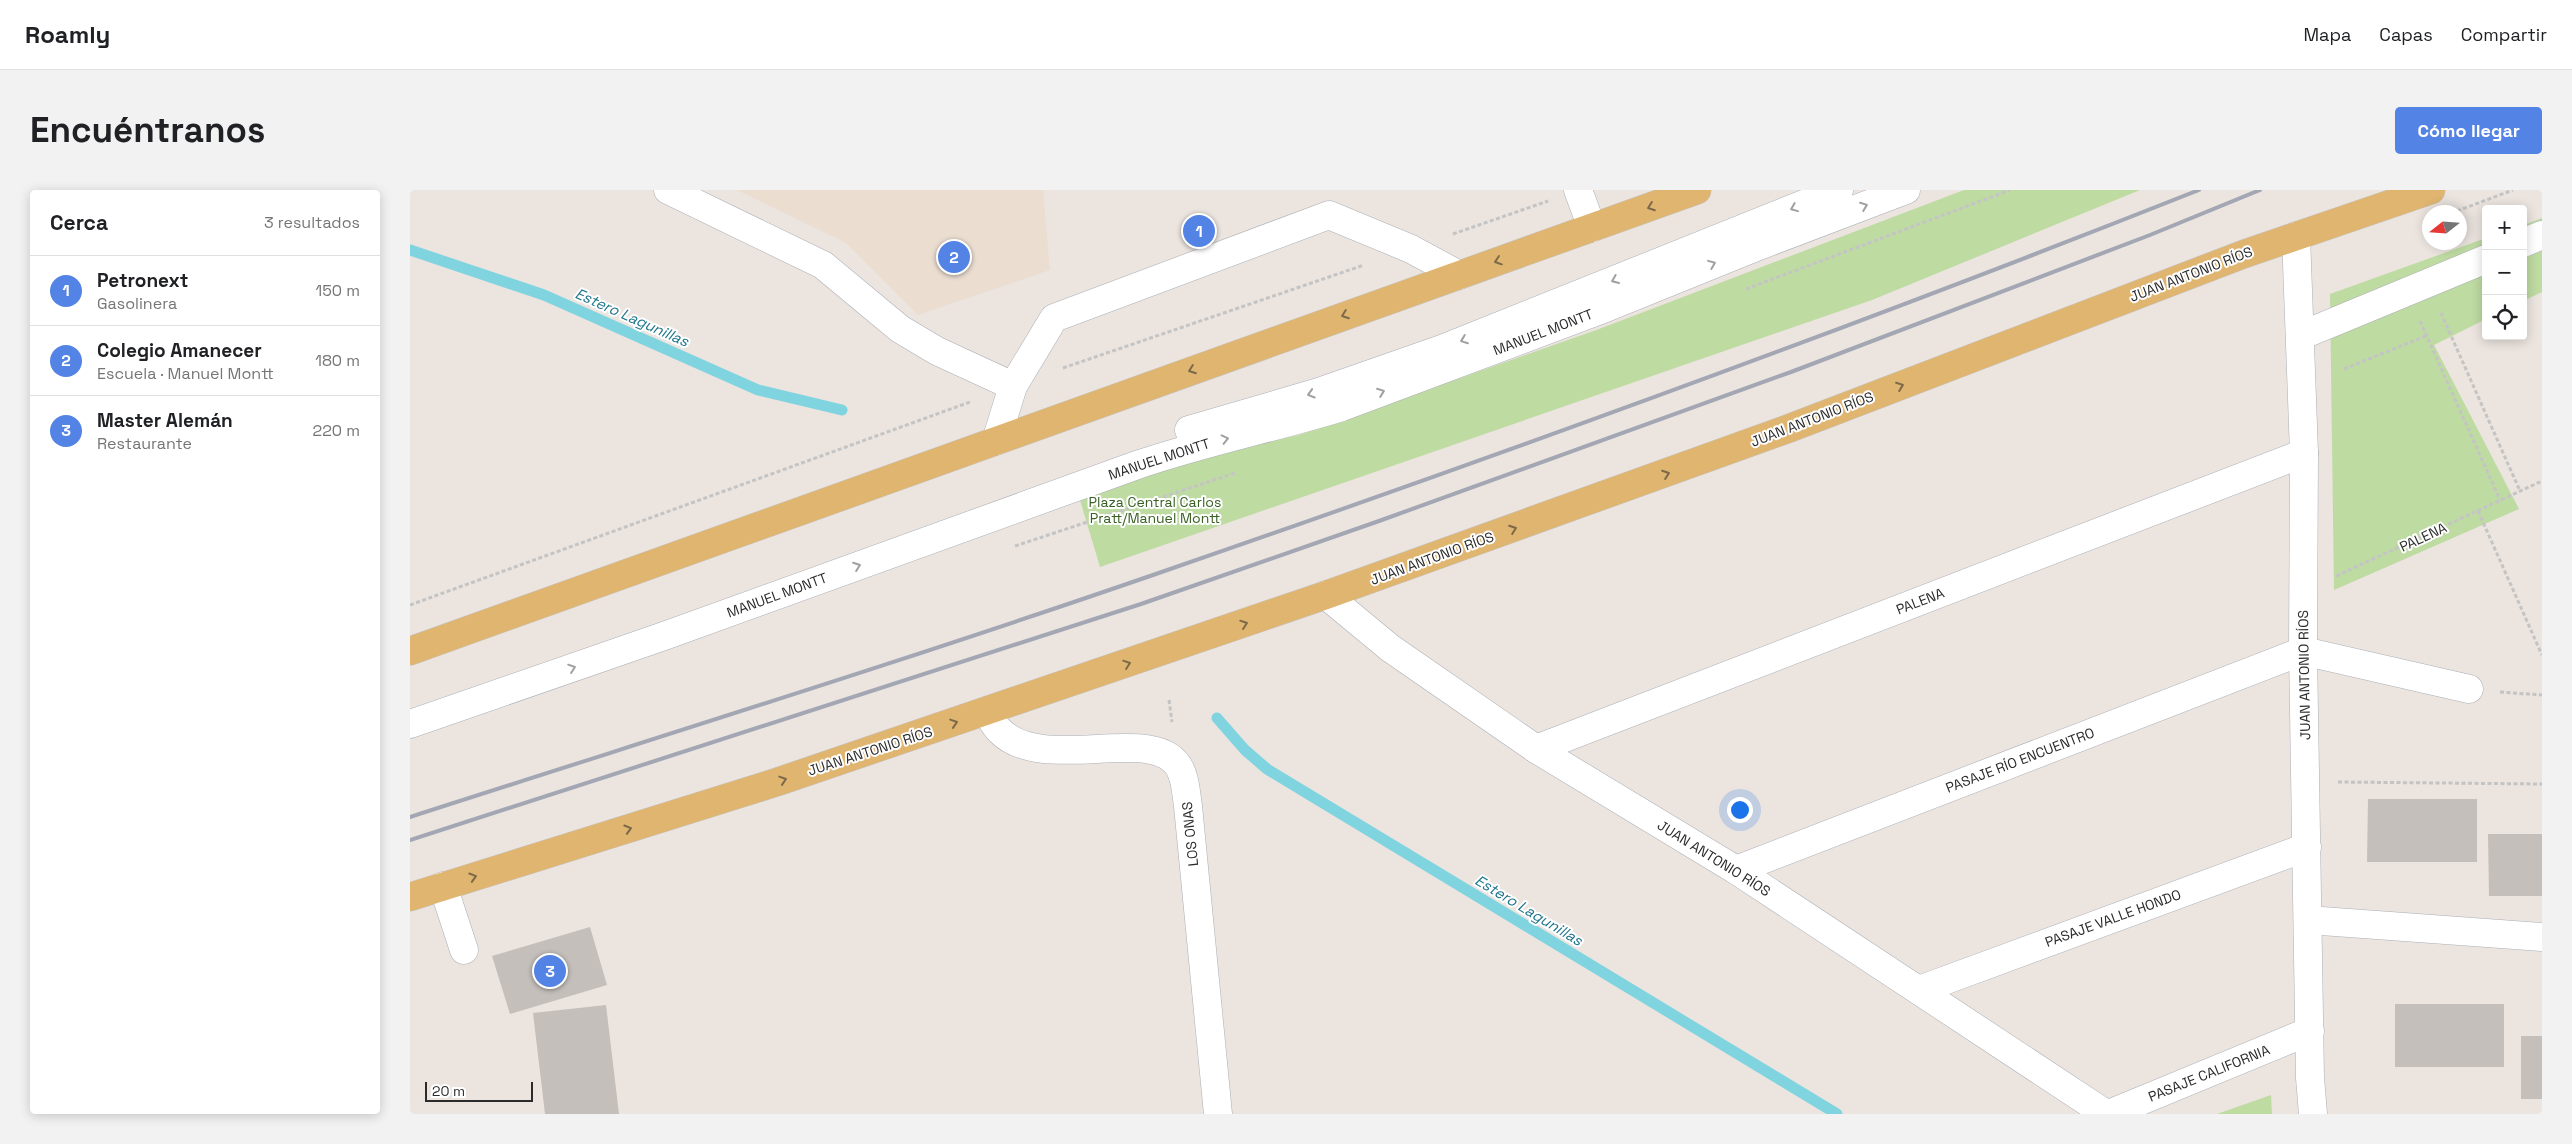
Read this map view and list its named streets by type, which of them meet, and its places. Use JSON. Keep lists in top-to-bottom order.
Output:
{
  "streets": {
    "main road": ["JUAN ANTONIO RÍOS"],
    "street": [
      "MANUEL MONTT",
      "PALENA",
      "PASAJE RÍO ENCUENTRO",
      "LOS ONAS",
      "PASAJE VALLE HONDO",
      "PASAJE CALIFORNIA"
    ]
  },
  "crossings": [
    ["JUAN ANTONIO RÍOS", "PALENA"],
    ["JUAN ANTONIO RÍOS", "PASAJE RÍO ENCUENTRO"],
    ["JUAN ANTONIO RÍOS", "LOS ONAS"],
    ["JUAN ANTONIO RÍOS", "PASAJE VALLE HONDO"],
    ["JUAN ANTONIO RÍOS", "PASAJE CALIFORNIA"]
  ],
  "one_way": ["JUAN ANTONIO RÍOS"],
  "water": ["Estero Lagunillas"],
  "parks": ["Plaza Central Carlos Pratt/Manuel Montt"],
  "scale_bar": "20 m",
  "north": "left",
  "page": {
    "header": "Roamly",
    "nav": ["Mapa", "Capas", "Compartir"],
    "buttons": "Cómo llegar",
    "title": "Encuéntranos",
    "heading": ["Cerca", "3 resultados"],
    "map_buttons": ["+", "−"],
    "pins": ["1", "2", "3"],
    "list": [
      {
        "mark": "1",
        "name": "Petronext",
        "note": "Gasolinera",
        "value": "150 m"
      },
      {
        "mark": "2",
        "name": "Colegio Amanecer",
        "note": "Escuela · Manuel Montt",
        "value": "180 m"
      },
      {
        "mark": "3",
        "name": "Master Alemán",
        "note": "Restaurante",
        "value": "220 m"
      }
    ],
    "scale": "20 m"
  }
}
